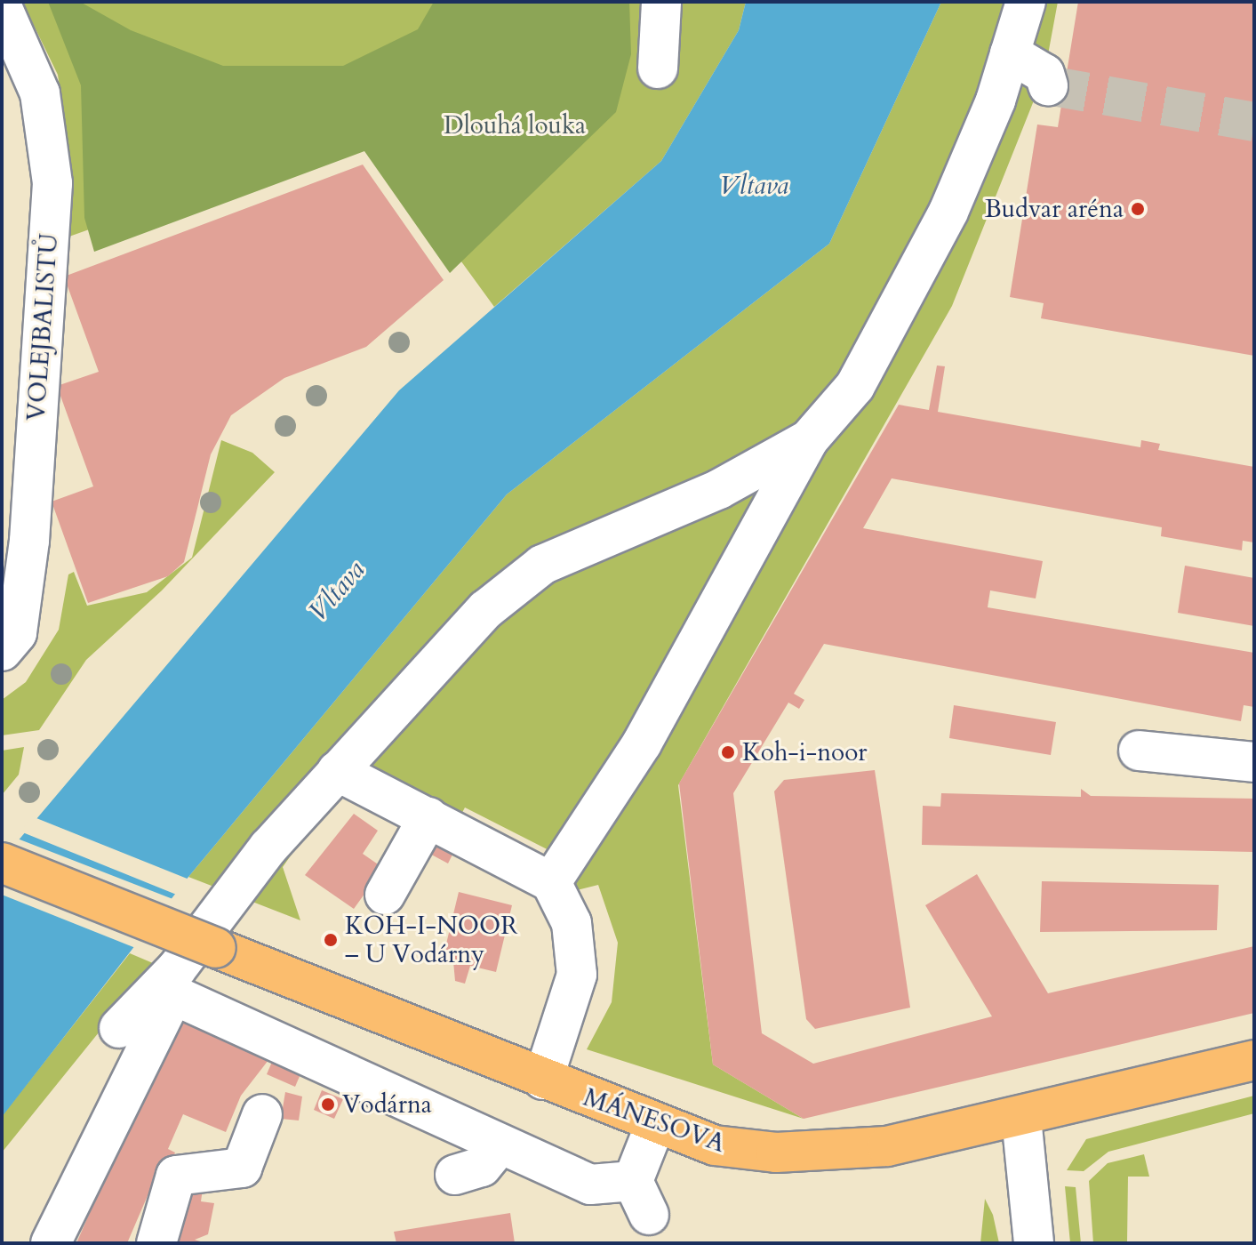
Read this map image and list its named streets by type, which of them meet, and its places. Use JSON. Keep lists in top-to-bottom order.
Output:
{
  "streets": {
    "main road": ["MÁNESOVA"],
    "street": ["VOLEJBALISTŮ"]
  },
  "water": ["Vltava"],
  "parks": ["Dlouhá louka"],
  "places": [
    "Budvar aréna",
    "Koh-i-noor",
    "KOH-I-NOOR – U Vodárny",
    "Vodárna"
  ]
}
